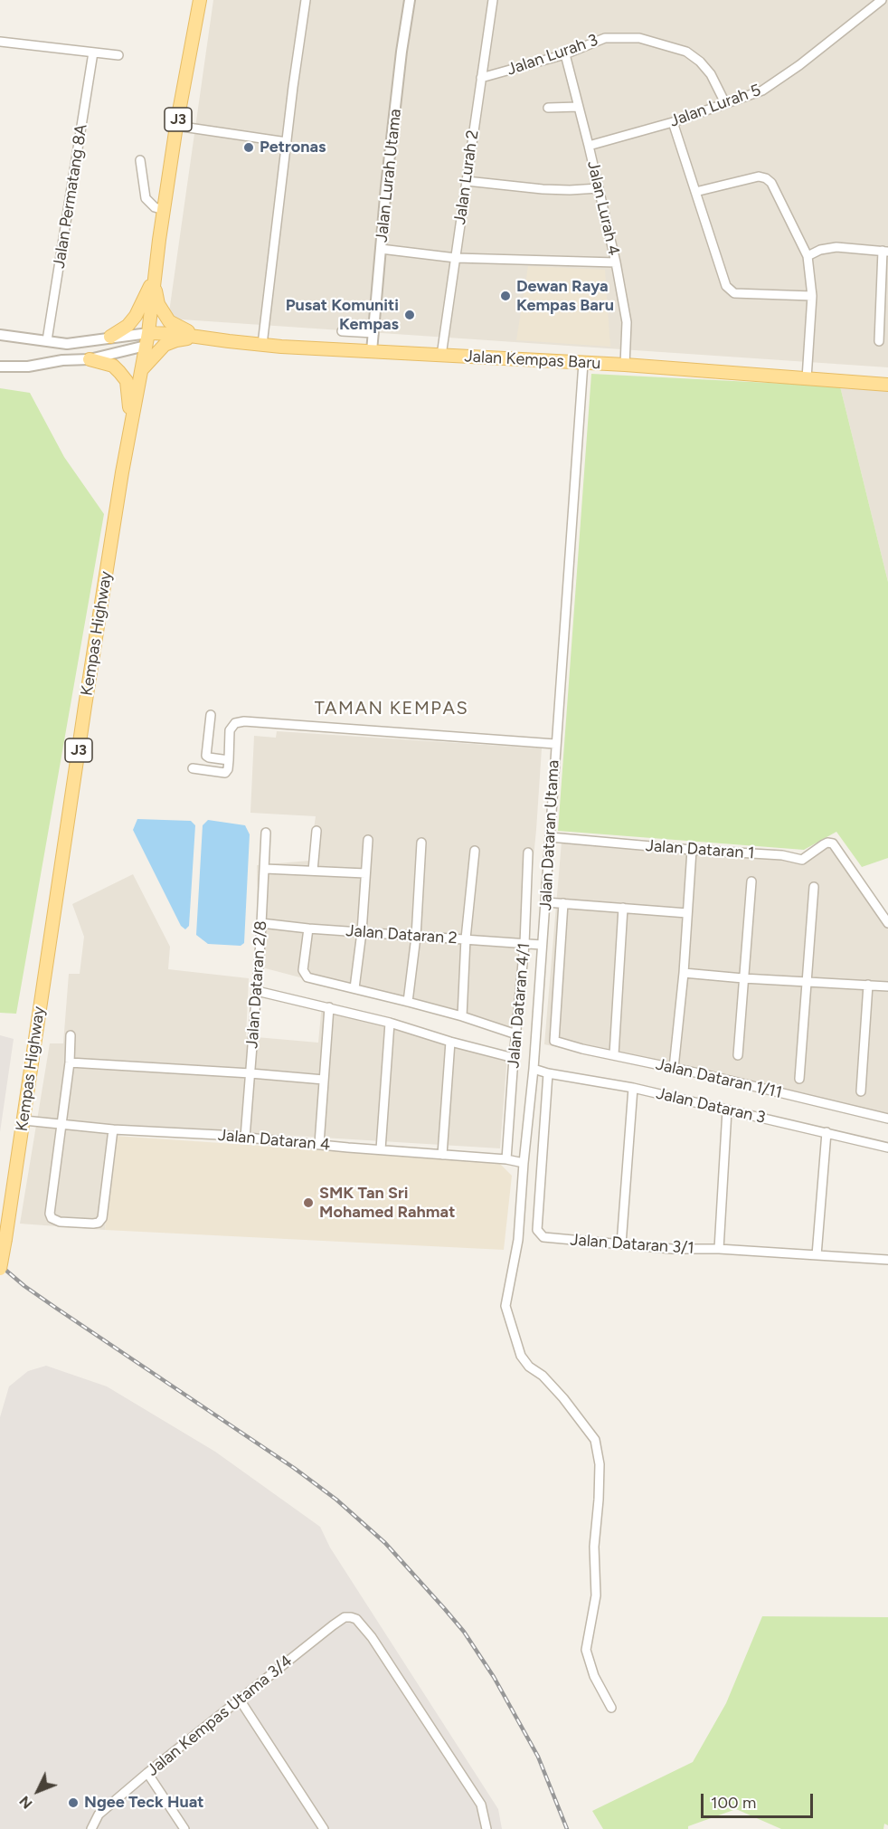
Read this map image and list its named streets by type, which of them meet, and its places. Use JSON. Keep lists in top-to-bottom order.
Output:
{
  "streets": {
    "main road": ["J3", "Jalan Kempas Baru", "Kempas Highway"],
    "street": [
      "Jalan Lurah 3",
      "Jalan Lurah 5",
      "Jalan Lurah Utama",
      "Jalan Lurah 2",
      "Jalan Permatang 8A",
      "Jalan Lurah 4",
      "Jalan Dataran Utama",
      "Jalan Dataran 1",
      "Jalan Dataran 2",
      "Jalan Dataran 2/8",
      "Jalan Dataran 4/1",
      "Jalan Dataran 1/11",
      "Jalan Dataran 3",
      "Jalan Dataran 4",
      "Jalan Dataran 3/1",
      "Jalan Kempas Utama 3/4"
    ]
  },
  "crossings": [
    ["Jalan Lurah 3", "Jalan Lurah 5"],
    ["Jalan Lurah 3", "Jalan Lurah 2"],
    ["Jalan Lurah 3", "Jalan Lurah 4"],
    ["Jalan Lurah 5", "Jalan Lurah 4"],
    ["Jalan Lurah Utama", "Jalan Kempas Baru"],
    ["Jalan Lurah 2", "Jalan Kempas Baru"],
    ["Jalan Lurah 4", "Jalan Kempas Baru"],
    ["Jalan Kempas Baru", "Kempas Highway"],
    ["Jalan Kempas Baru", "Jalan Dataran Utama"],
    ["Kempas Highway", "Jalan Dataran 4"],
    ["Jalan Dataran Utama", "Jalan Dataran 1"],
    ["Jalan Dataran Utama", "Jalan Dataran 2"],
    ["Jalan Dataran Utama", "Jalan Dataran 3"],
    ["Jalan Dataran Utama", "Jalan Dataran 4"],
    ["Jalan Dataran 2", "Jalan Dataran 2/8"],
    ["Jalan Dataran 2", "Jalan Dataran 4/1"],
    ["Jalan Dataran 2/8", "Jalan Dataran 4"],
    ["Jalan Dataran 4/1", "Jalan Dataran 4"],
    ["Jalan Dataran 3", "Jalan Dataran 3/1"]
  ],
  "districts": ["TAMAN KEMPAS"],
  "places": [
    "Petronas",
    "Dewan Raya Kempas Baru",
    "Pusat Komuniti Kempas",
    "SMK Tan Sri Mohamed Rahmat",
    "Ngee Teck Huat"
  ],
  "scale_bar": "100 m",
  "north": "bottom left"
}
